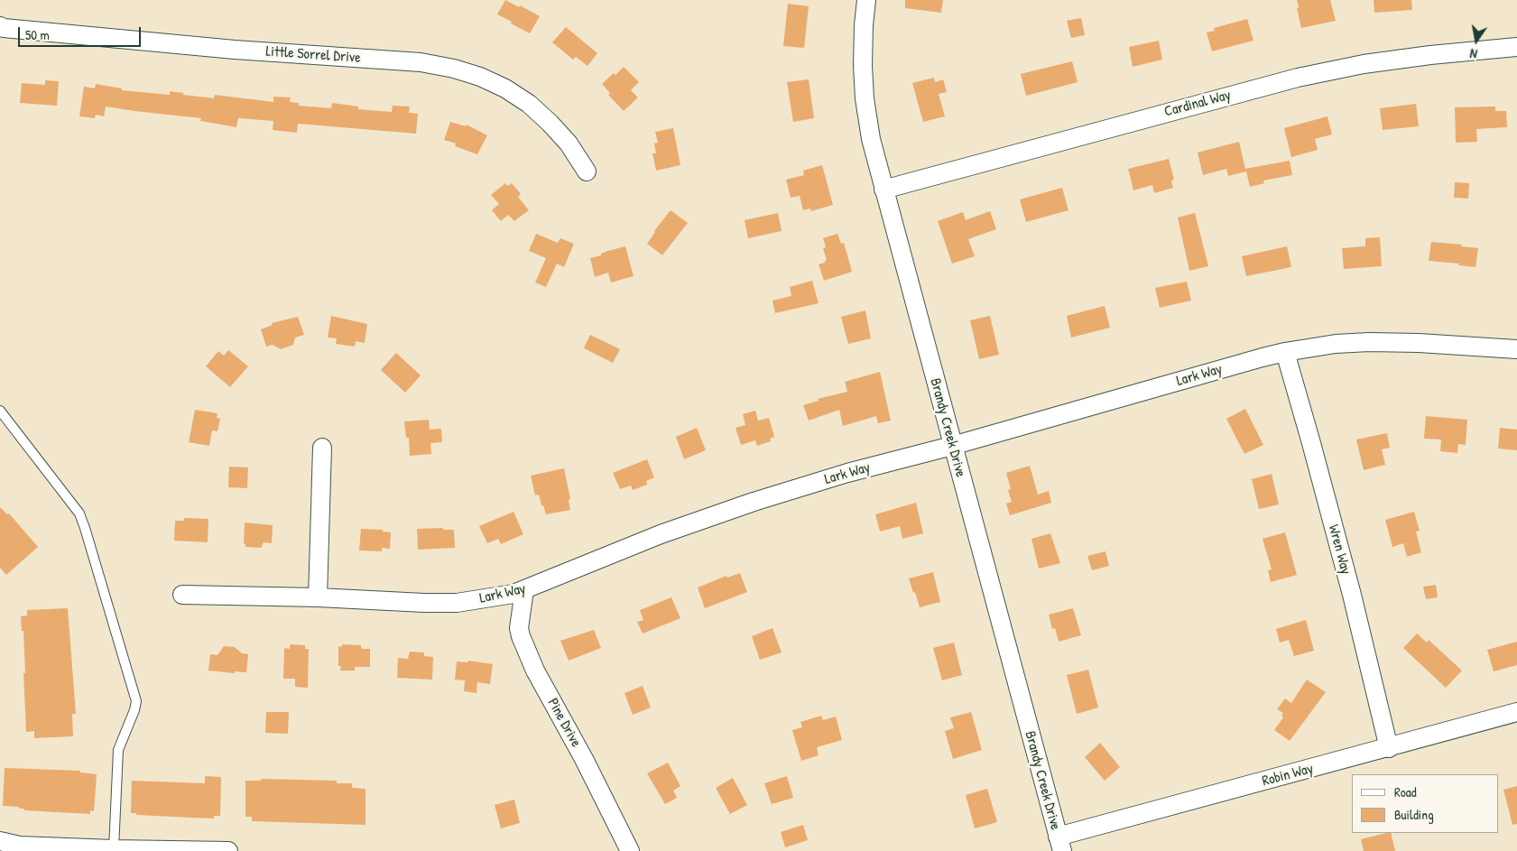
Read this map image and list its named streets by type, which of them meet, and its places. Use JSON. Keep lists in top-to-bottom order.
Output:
{
  "streets": {
    "street": [
      "Little Sorrel Drive",
      "Cardinal Way",
      "Lark Way",
      "Brandy Creek Drive",
      "Wren Way",
      "Pine Drive",
      "Robin Way"
    ]
  },
  "crossings": [
    ["Cardinal Way", "Brandy Creek Drive"],
    ["Lark Way", "Brandy Creek Drive"],
    ["Lark Way", "Wren Way"],
    ["Lark Way", "Pine Drive"],
    ["Brandy Creek Drive", "Robin Way"],
    ["Wren Way", "Robin Way"]
  ],
  "legend": ["Road", "Building"],
  "scale_bar": "50 m",
  "north": "bottom"
}
